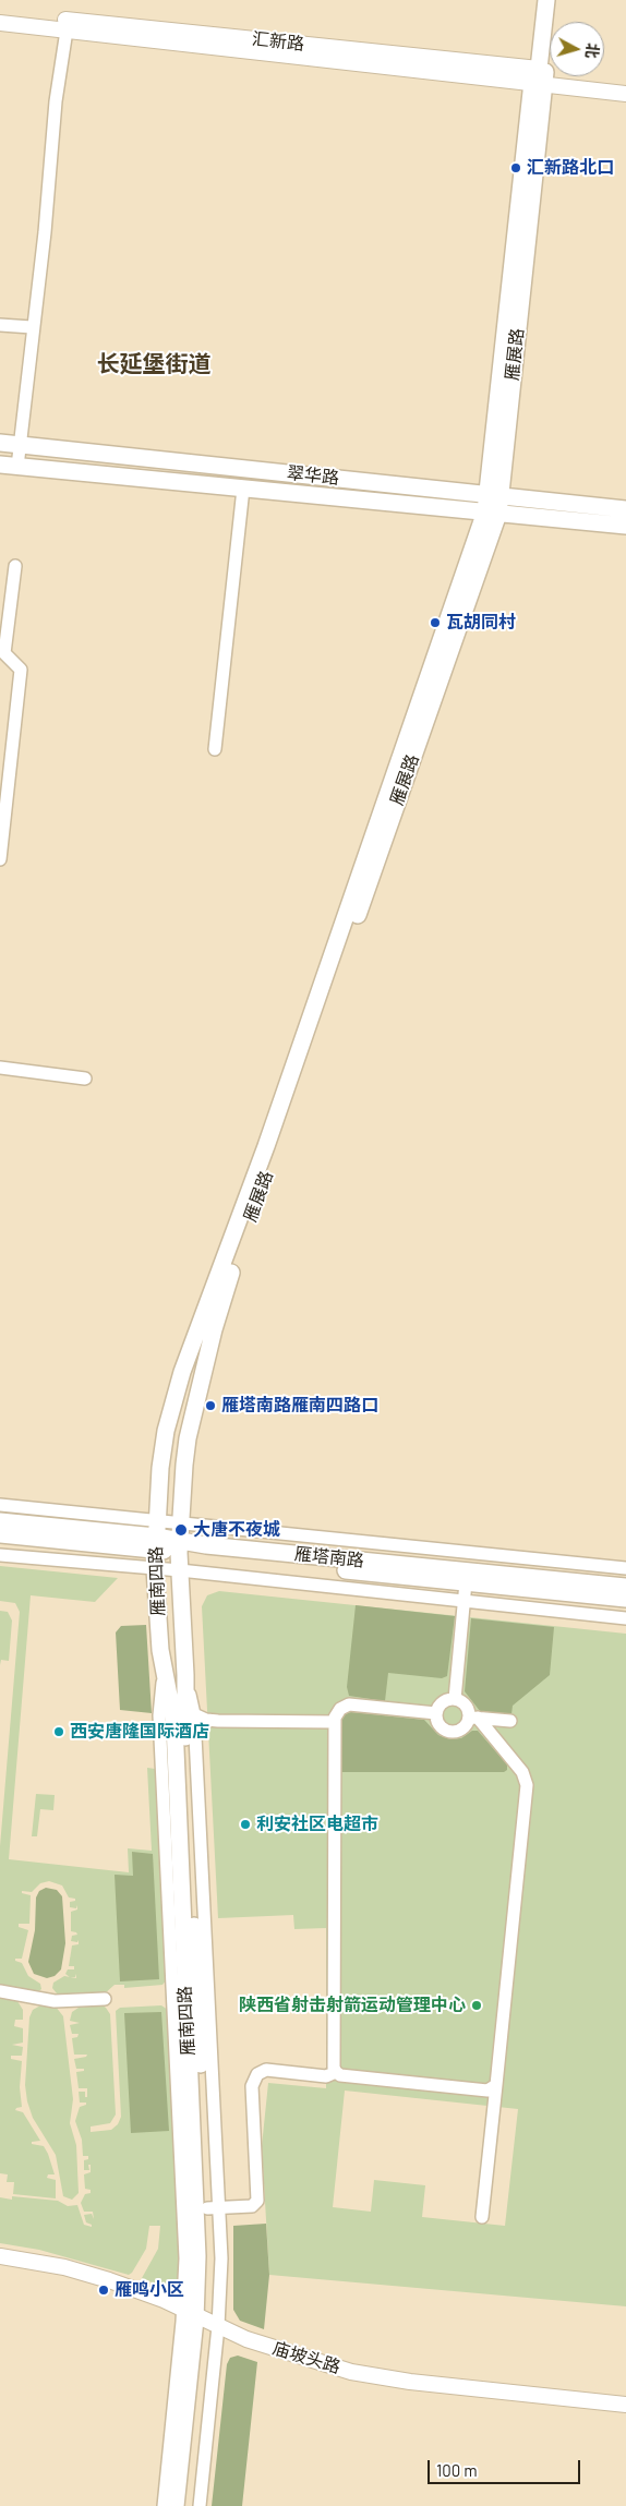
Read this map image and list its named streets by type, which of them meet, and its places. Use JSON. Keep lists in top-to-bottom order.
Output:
{
  "streets": {
    "main road": [
      "雁展路",
      "翠华路",
      "雁塔南路",
      "雁南四路"
    ],
    "street": ["汇新路", "庙坡头路"]
  },
  "crossings": [
    ["汇新路", "雁展路"],
    ["雁展路", "翠华路"],
    ["雁展路", "雁塔南路"],
    ["雁展路", "雁南四路"],
    ["雁塔南路", "雁南四路"],
    ["雁南四路", "庙坡头路"]
  ],
  "districts": ["长延堡街道"],
  "places": [
    "汇新路北口",
    "瓦胡同村",
    "雁塔南路雁南四路口",
    "大唐不夜城",
    "西安唐隆国际酒店",
    "利安社区电超市",
    "陕西省射击射箭运动管理中心",
    "雁鸣小区"
  ],
  "scale_bar": "100 m",
  "north": "right"
}
